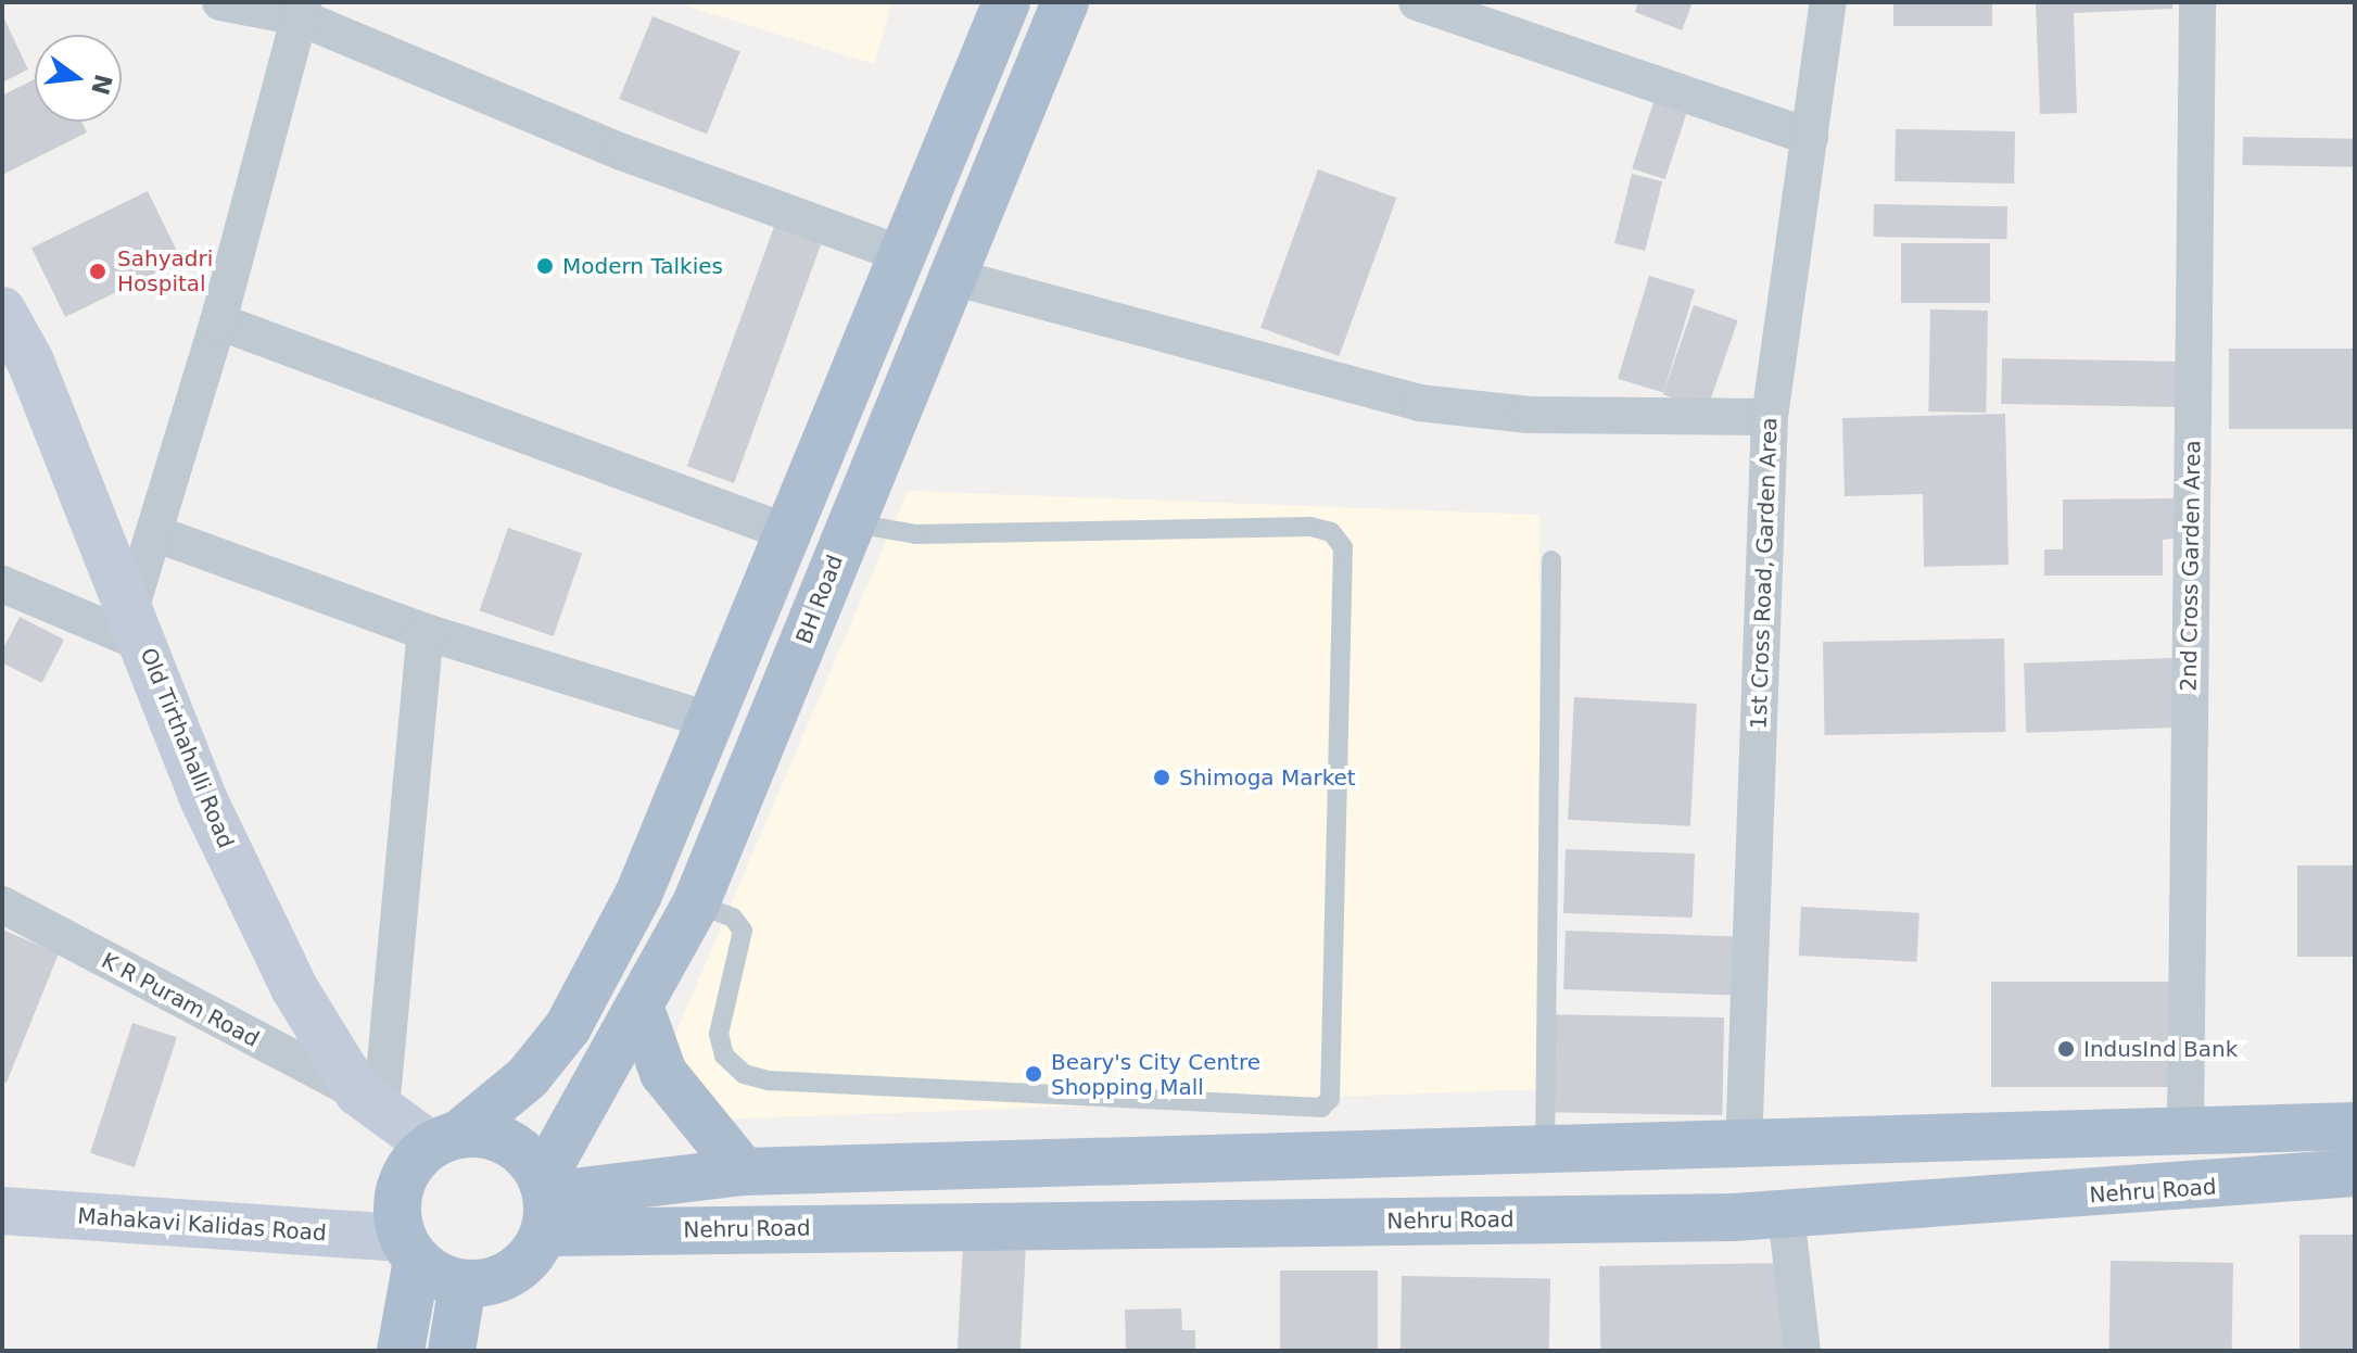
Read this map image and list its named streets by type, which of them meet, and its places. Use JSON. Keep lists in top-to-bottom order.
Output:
{
  "streets": {
    "main road": [
      "BH Road",
      "Old Tirthahalli Road",
      "Nehru Road",
      "Mahakavi Kalidas Road"
    ],
    "street": ["2nd Cross Garden Area", "1st Cross Road, Garden Area", "K R Puram Road"]
  },
  "crossings": [
    ["BH Road", "Old Tirthahalli Road"],
    ["BH Road", "Nehru Road"],
    ["BH Road", "Mahakavi Kalidas Road"],
    ["Old Tirthahalli Road", "K R Puram Road"],
    ["Old Tirthahalli Road", "Nehru Road"],
    ["Old Tirthahalli Road", "Mahakavi Kalidas Road"],
    ["Nehru Road", "Mahakavi Kalidas Road"]
  ],
  "places": [
    "Modern Talkies",
    "Sahyadri Hospital",
    "Shimoga Market",
    "IndusInd Bank",
    "Beary's City Centre Shopping Mall"
  ],
  "north": "right"
}
